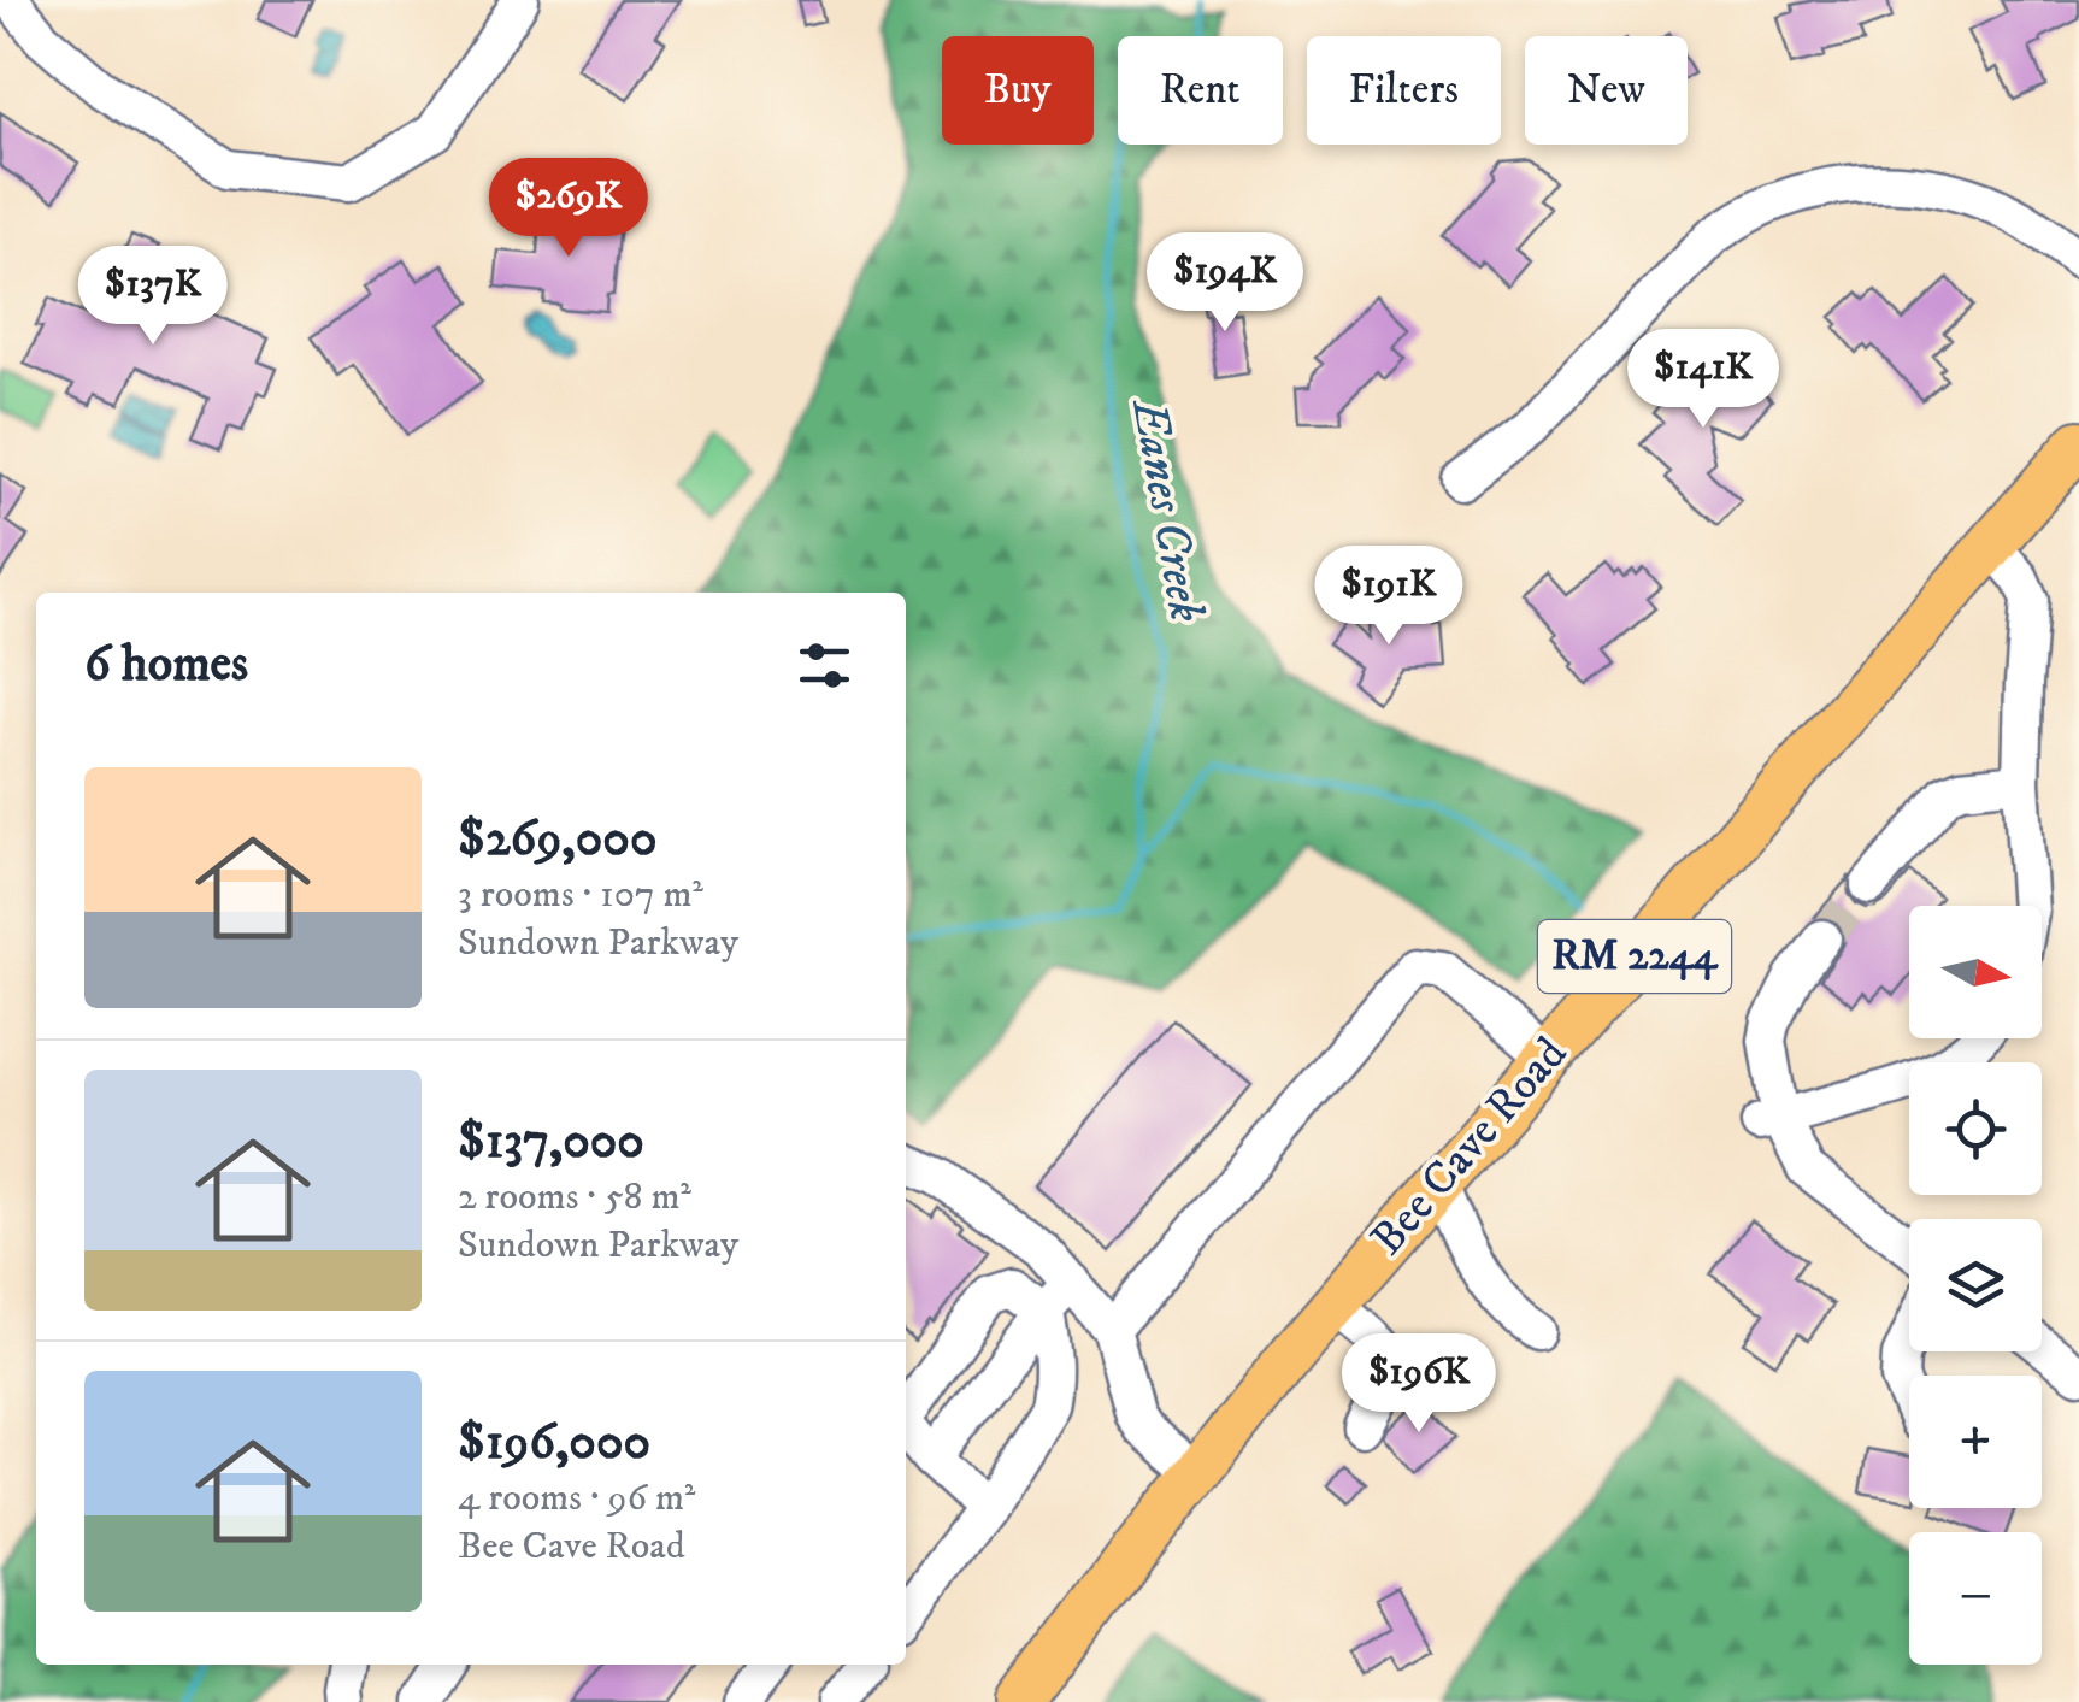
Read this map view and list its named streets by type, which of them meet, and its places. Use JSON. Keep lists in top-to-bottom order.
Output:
{
  "streets": {
    "main road": ["RM 2244", "Bee Cave Road"]
  },
  "water": ["Eanes Creek"],
  "north": "right",
  "page": {
    "chip": [
      "Buy",
      "Rent",
      "Filters",
      "New"
    ],
    "price": [
      "$269K",
      "$194K",
      "$137K",
      "$141K",
      "$191K",
      "$196K"
    ],
    "heading": "6 homes",
    "list": [
      {
        "name": "$269,000",
        "note": "3 rooms · 107 m² · Sundown Parkway"
      },
      {
        "name": "$137,000",
        "note": "2 rooms · 58 m² · Sundown Parkway"
      },
      {
        "name": "$196,000",
        "note": "4 rooms · 96 m² · Bee Cave Road"
      }
    ],
    "map_buttons": ["+", "−"]
  }
}
